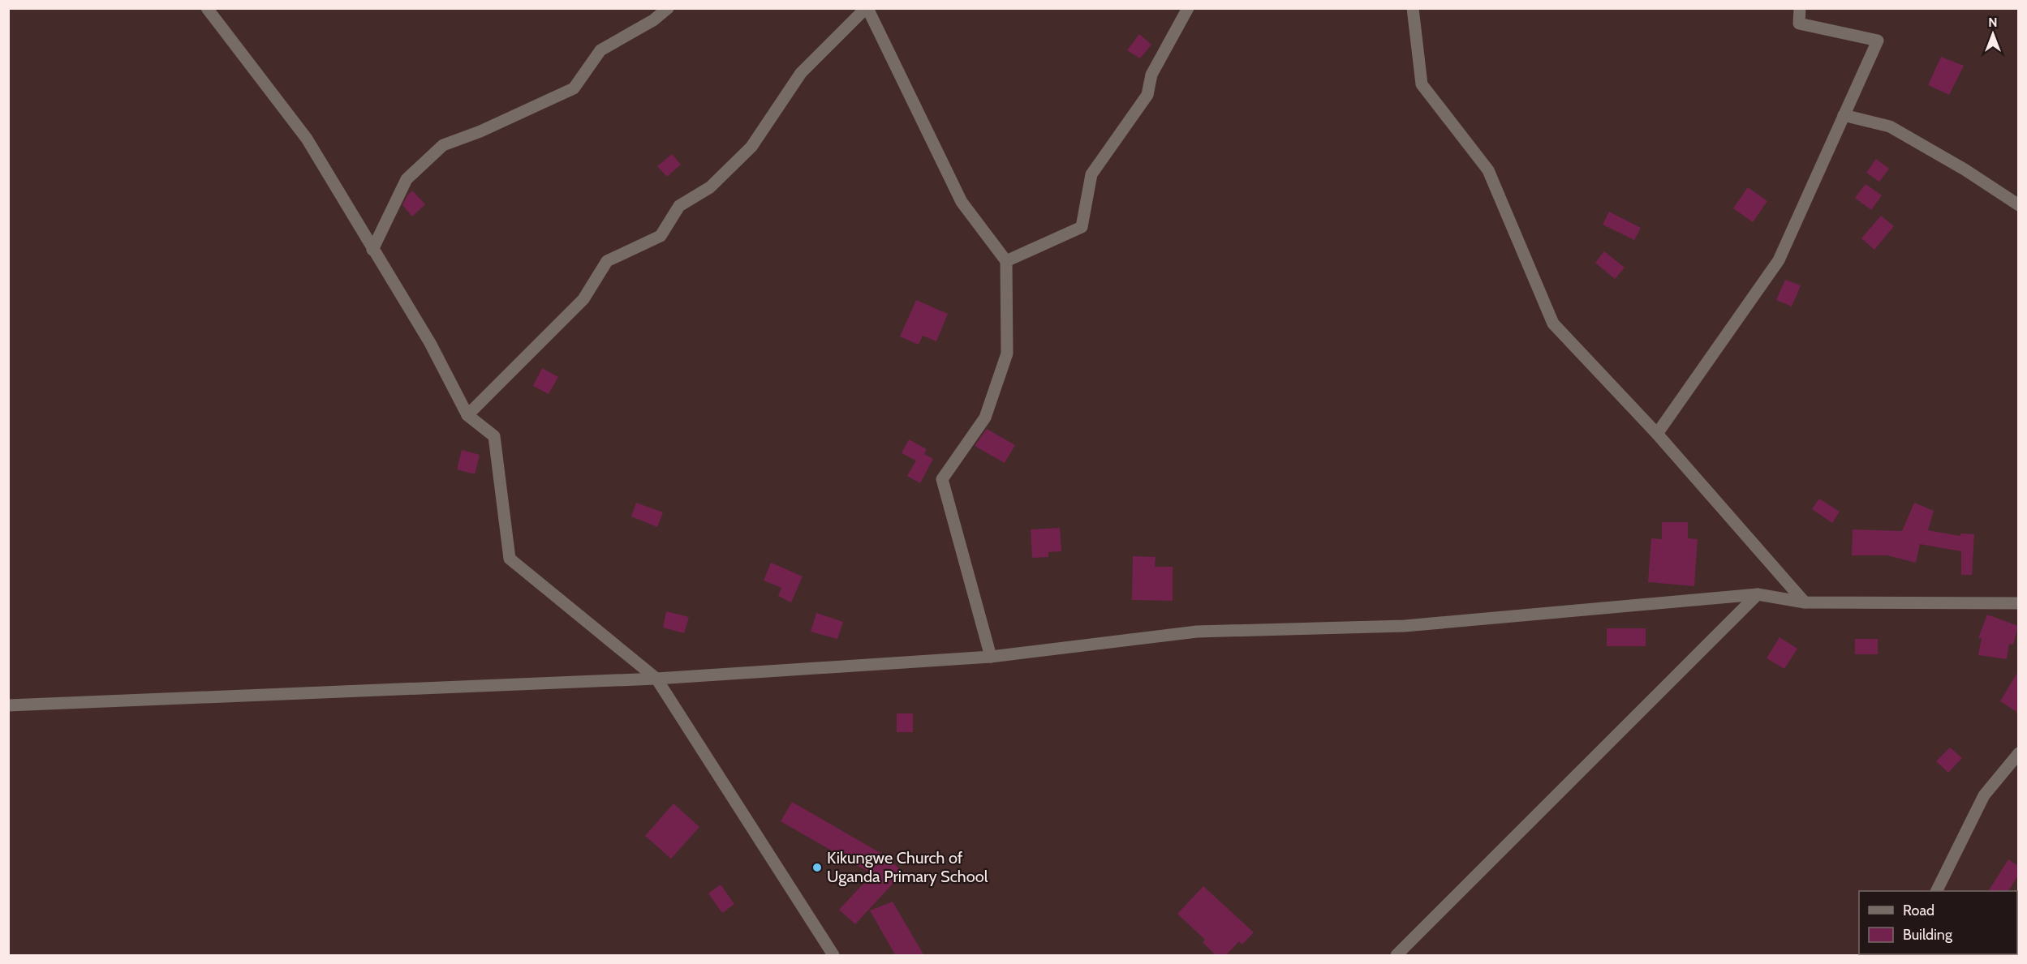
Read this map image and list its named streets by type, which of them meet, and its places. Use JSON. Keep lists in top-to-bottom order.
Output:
{
  "places": ["Kikungwe Church of Uganda Primary School"],
  "legend": ["Road", "Building"],
  "north": "top"
}
